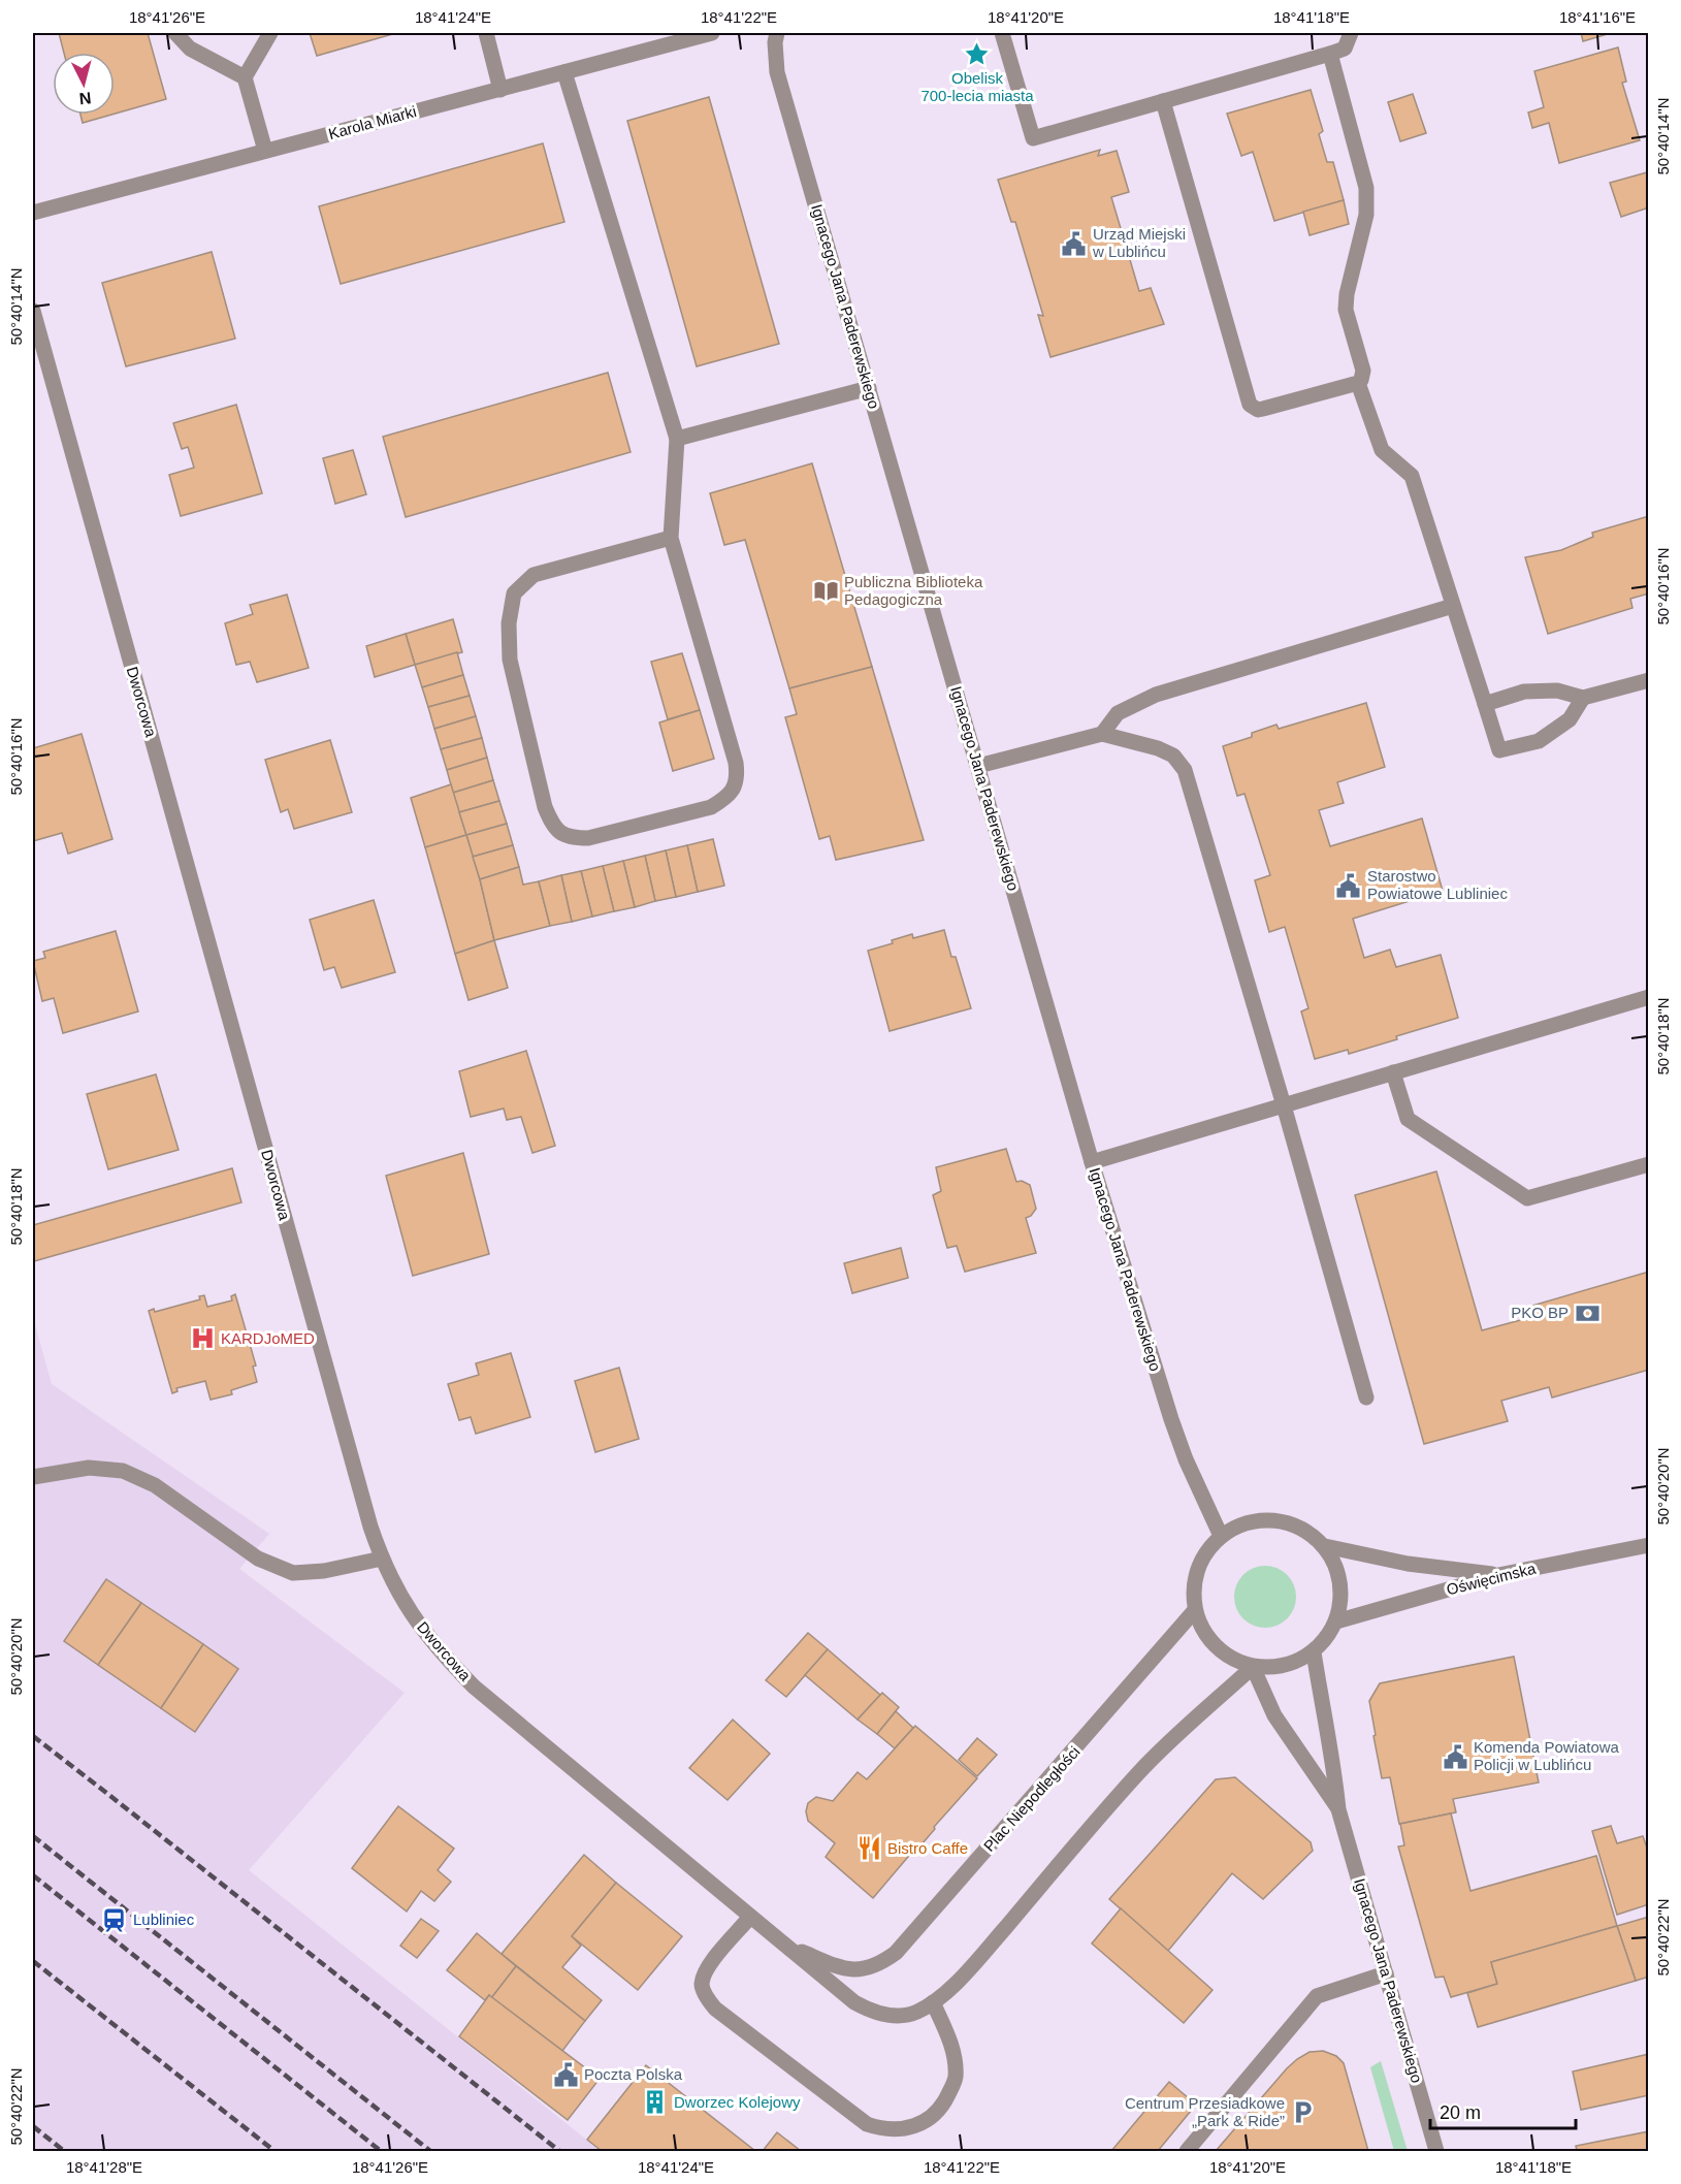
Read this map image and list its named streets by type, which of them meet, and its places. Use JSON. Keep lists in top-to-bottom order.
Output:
{
  "streets": {
    "street": [
      "Karola Miarki",
      "Ignacego Jana Paderewskiego",
      "Dworcowa",
      "Oświęcimska",
      "Plac Niepodległości"
    ]
  },
  "crossings": [
    ["Ignacego Jana Paderewskiego", "Oświęcimska"],
    ["Ignacego Jana Paderewskiego", "Plac Niepodległości"],
    ["Dworcowa", "Plac Niepodległości"],
    ["Oświęcimska", "Plac Niepodległości"]
  ],
  "places": {
    "place": ["Obelisk 700-lecia miasta"],
    "public building": [
      "Urząd Miejski w Lublińcu",
      "Starostwo Powiatowe Lubliniec",
      "Komenda Powiatowa Policji w Lublińcu",
      "Poczta Polska"
    ],
    "library": ["Publiczna Biblioteka Pedagogiczna"],
    "bank": ["PKO BP"],
    "hospital": ["KARDJoMED"],
    "restaurant": ["Bistro Caffe"],
    "station": ["Lubliniec"],
    "building": ["Dworzec Kolejowy"],
    "parking": ["Centrum Przesiadkowe „Park & Ride”"]
  },
  "scale_bar": "20 m",
  "north": "bottom",
  "coordinates": [
    "18°41'26\"E",
    "18°41'24\"E",
    "18°41'22\"E",
    "18°41'20\"E",
    "18°41'18\"E",
    "18°41'16\"E",
    "50°40'14\"N",
    "50°40'16\"N",
    "50°40'18\"N",
    "50°40'20\"N",
    "50°40'22\"N",
    "18°41'28\"E"
  ]
}
